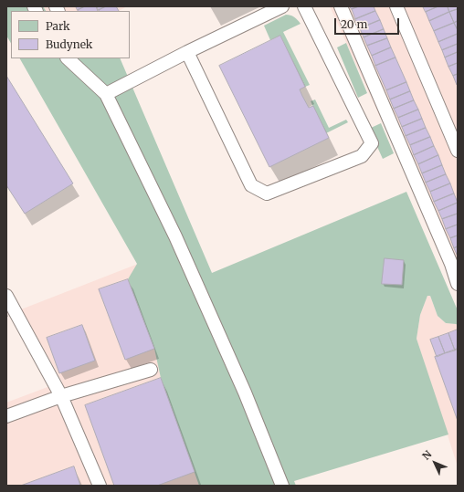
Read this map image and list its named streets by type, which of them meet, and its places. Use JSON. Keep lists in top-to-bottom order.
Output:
{
  "legend": ["Park", "Budynek"],
  "scale_bar": "20 m",
  "north": "top left"
}
